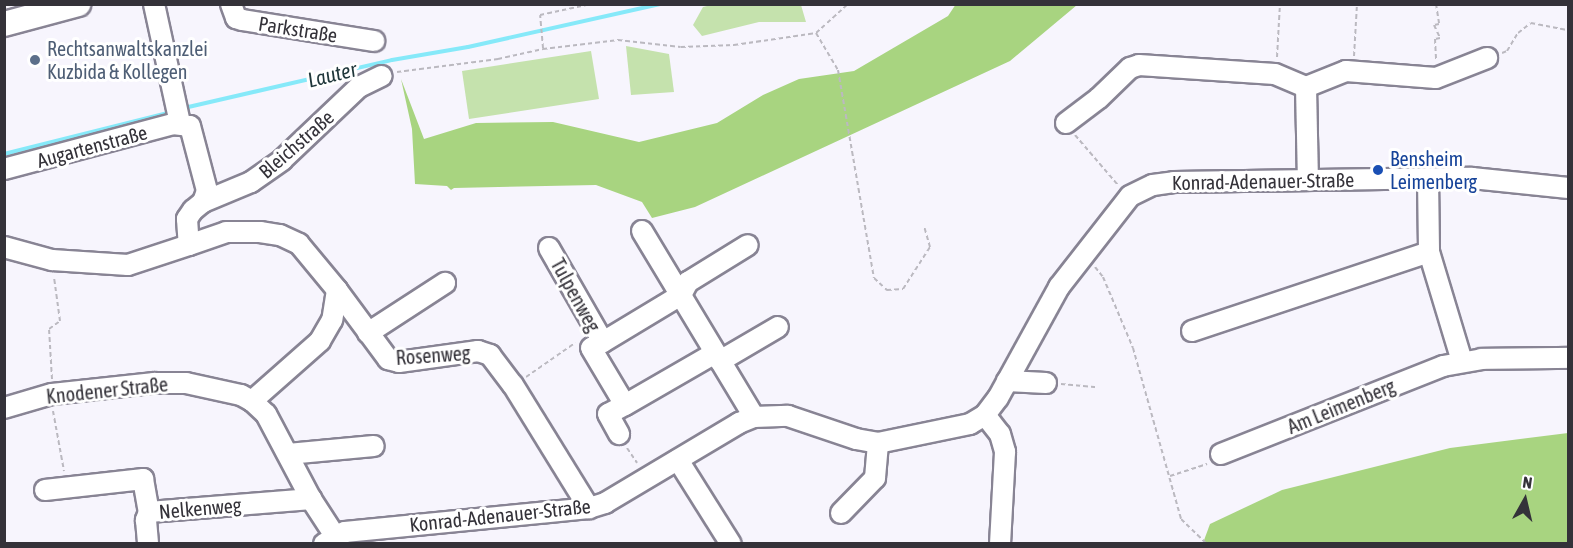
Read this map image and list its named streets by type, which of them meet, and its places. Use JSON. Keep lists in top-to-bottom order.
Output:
{
  "streets": {
    "street": [
      "Parkstraße",
      "Bleichstraße",
      "Augartenstraße",
      "Konrad-Adenauer-Straße",
      "Tulpenweg",
      "Rosenweg",
      "Knodener Straße",
      "Am Leimenberg",
      "Nelkenweg"
    ]
  },
  "crossings": [
    ["Konrad-Adenauer-Straße", "Rosenweg"],
    ["Konrad-Adenauer-Straße", "Knodener Straße"],
    ["Knodener Straße", "Nelkenweg"]
  ],
  "water": ["Lauter"],
  "places": ["Rechtsanwaltskanzlei Kuzbida & Kollegen", "Bensheim Leimenberg"],
  "north": "top"
}
